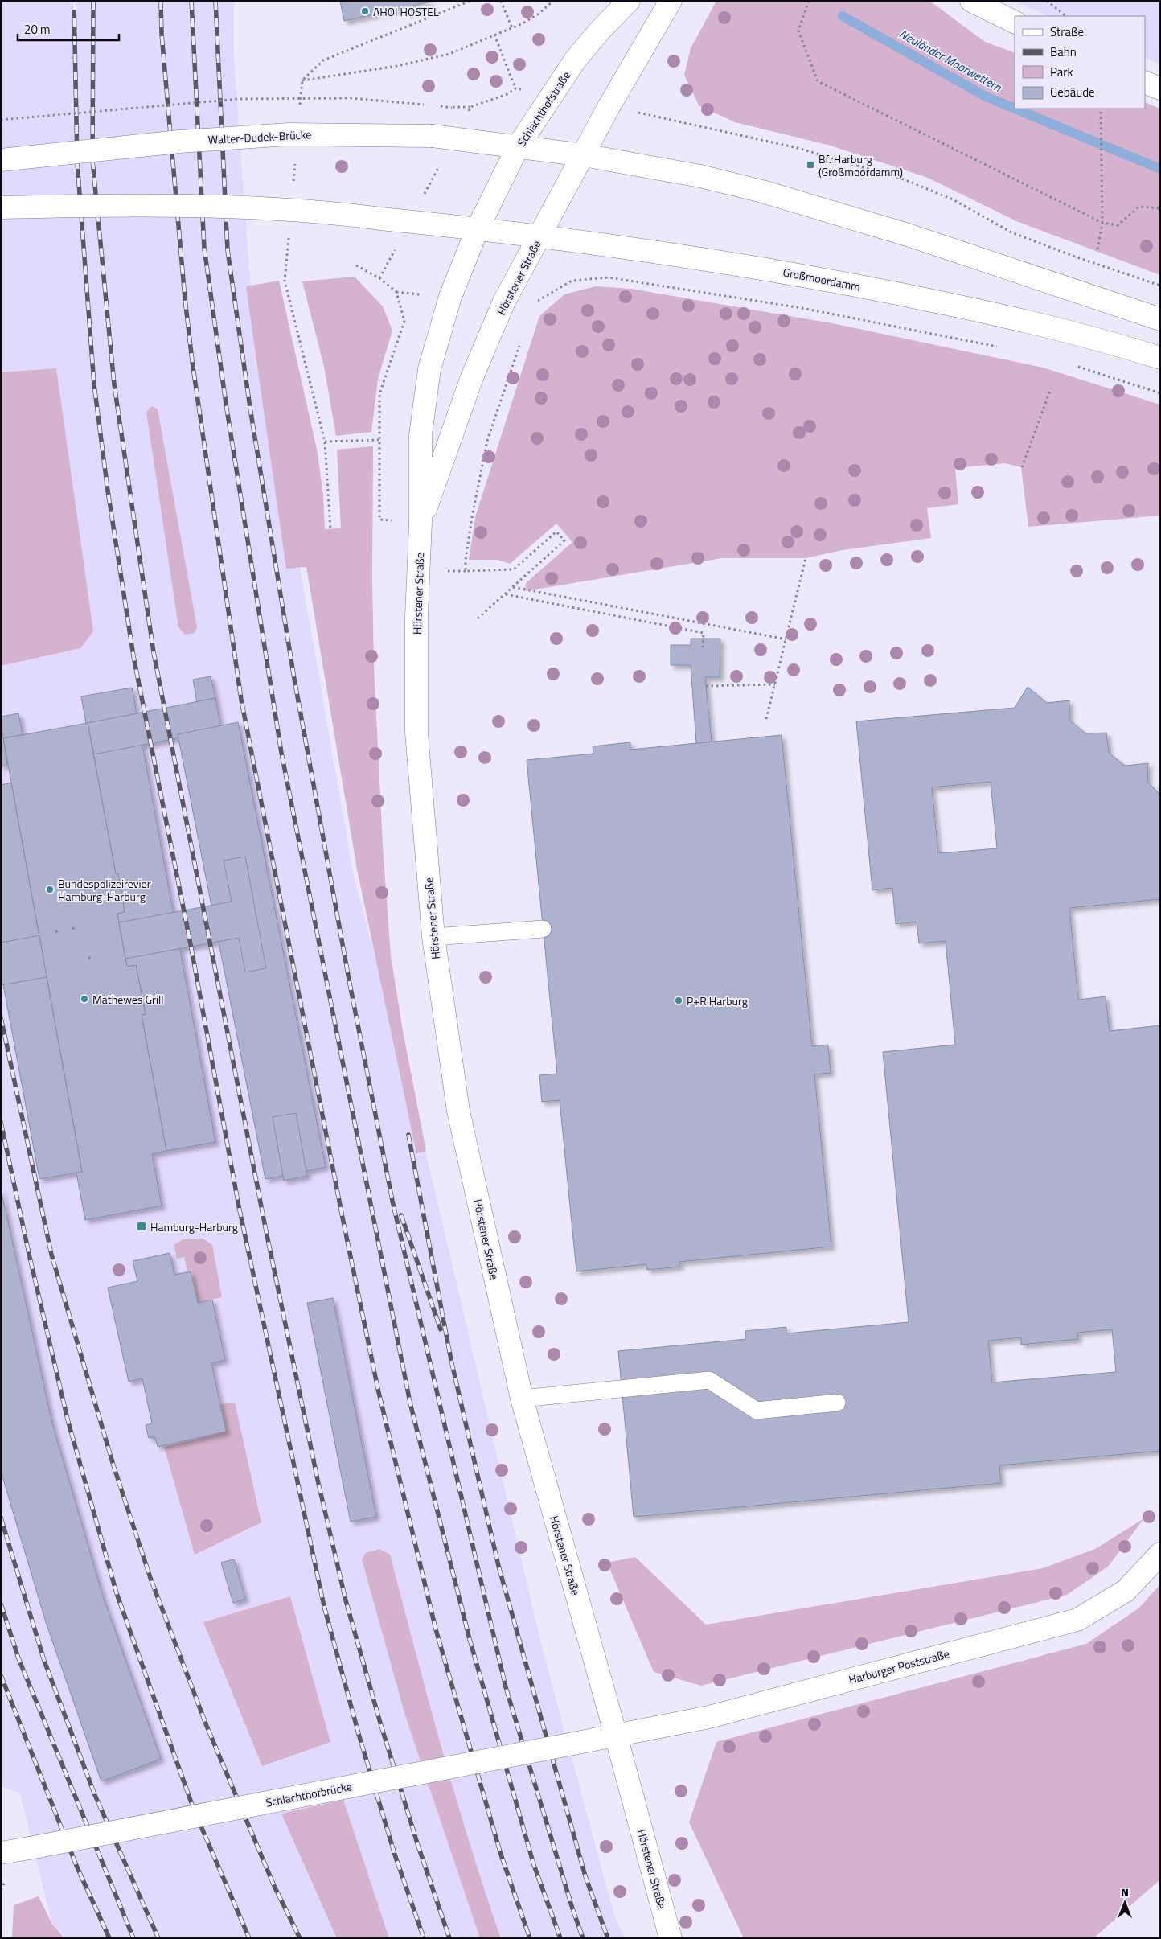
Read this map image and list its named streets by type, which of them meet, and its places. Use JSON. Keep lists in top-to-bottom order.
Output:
{
  "streets": {
    "street": [
      "Schlachthofstraße",
      "Walter-Dudek-Brücke",
      "Hörstener Straße",
      "Großmoordamm",
      "Harburger Poststraße",
      "Schlachthofbrücke"
    ]
  },
  "crossings": [
    ["Schlachthofstraße", "Walter-Dudek-Brücke"],
    ["Schlachthofstraße", "Hörstener Straße"],
    ["Schlachthofstraße", "Großmoordamm"],
    ["Hörstener Straße", "Großmoordamm"],
    ["Hörstener Straße", "Harburger Poststraße"],
    ["Hörstener Straße", "Schlachthofbrücke"],
    ["Harburger Poststraße", "Schlachthofbrücke"]
  ],
  "water": ["Neuländer Moorwettern"],
  "places": {
    "other": [
      "AHOI HOSTEL",
      "Bundespolizeirevier Hamburg-Harburg",
      "Mathewes Grill",
      "P+R Harburg"
    ],
    "transit": ["Bf. Harburg (Großmoordamm)", "Hamburg-Harburg"]
  },
  "legend": [
    "Straße",
    "Bahn",
    "Park",
    "Gebäude"
  ],
  "scale_bar": "20 m",
  "north": "top"
}
